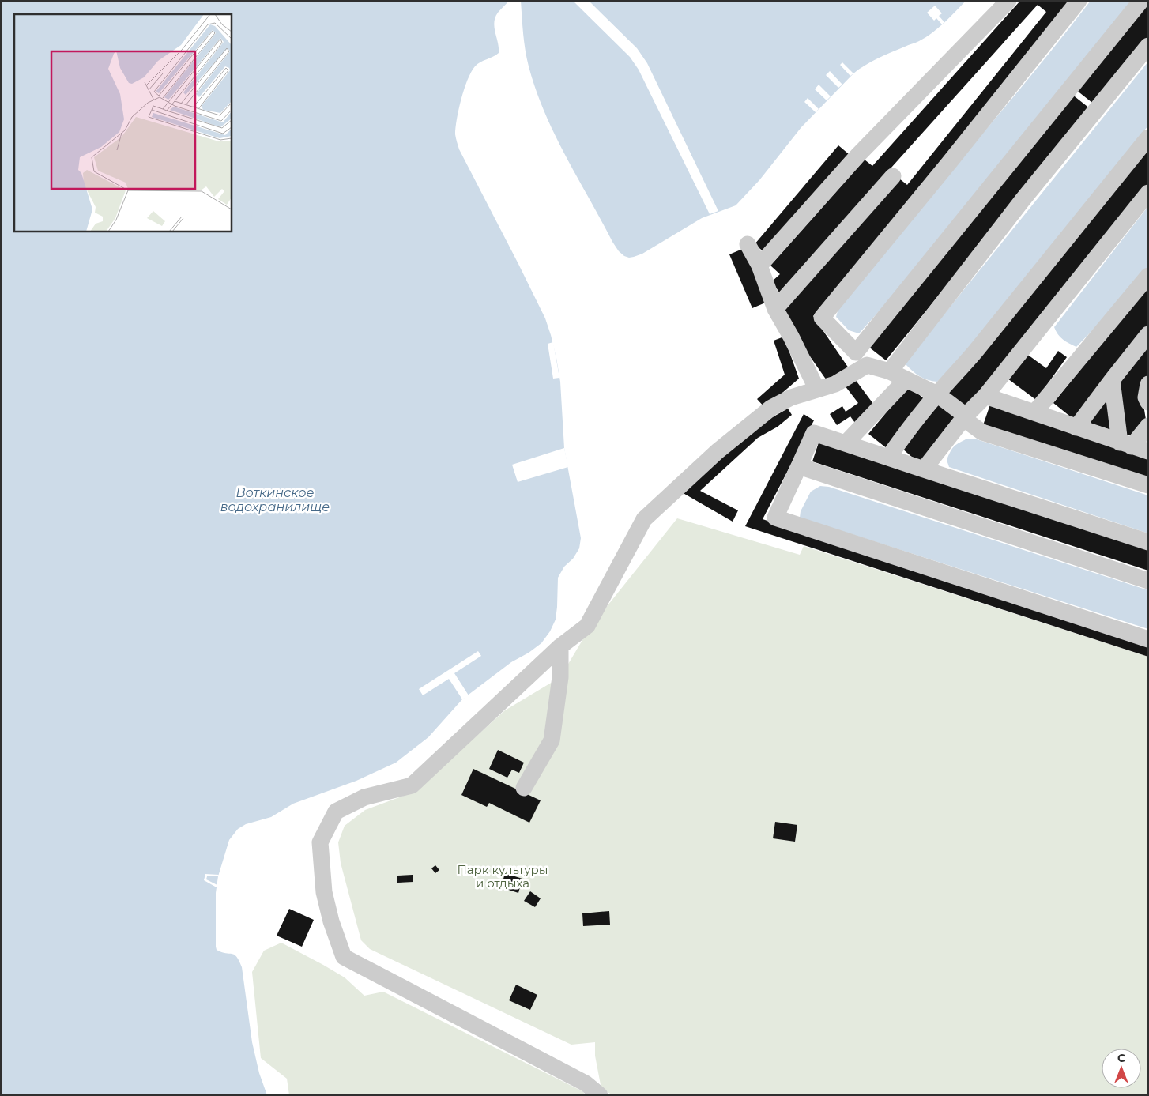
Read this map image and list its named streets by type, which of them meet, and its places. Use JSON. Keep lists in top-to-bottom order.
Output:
{
  "water": ["Воткинское водохранилище"],
  "parks": ["Парк культуры и отдыха"],
  "north": "top"
}
